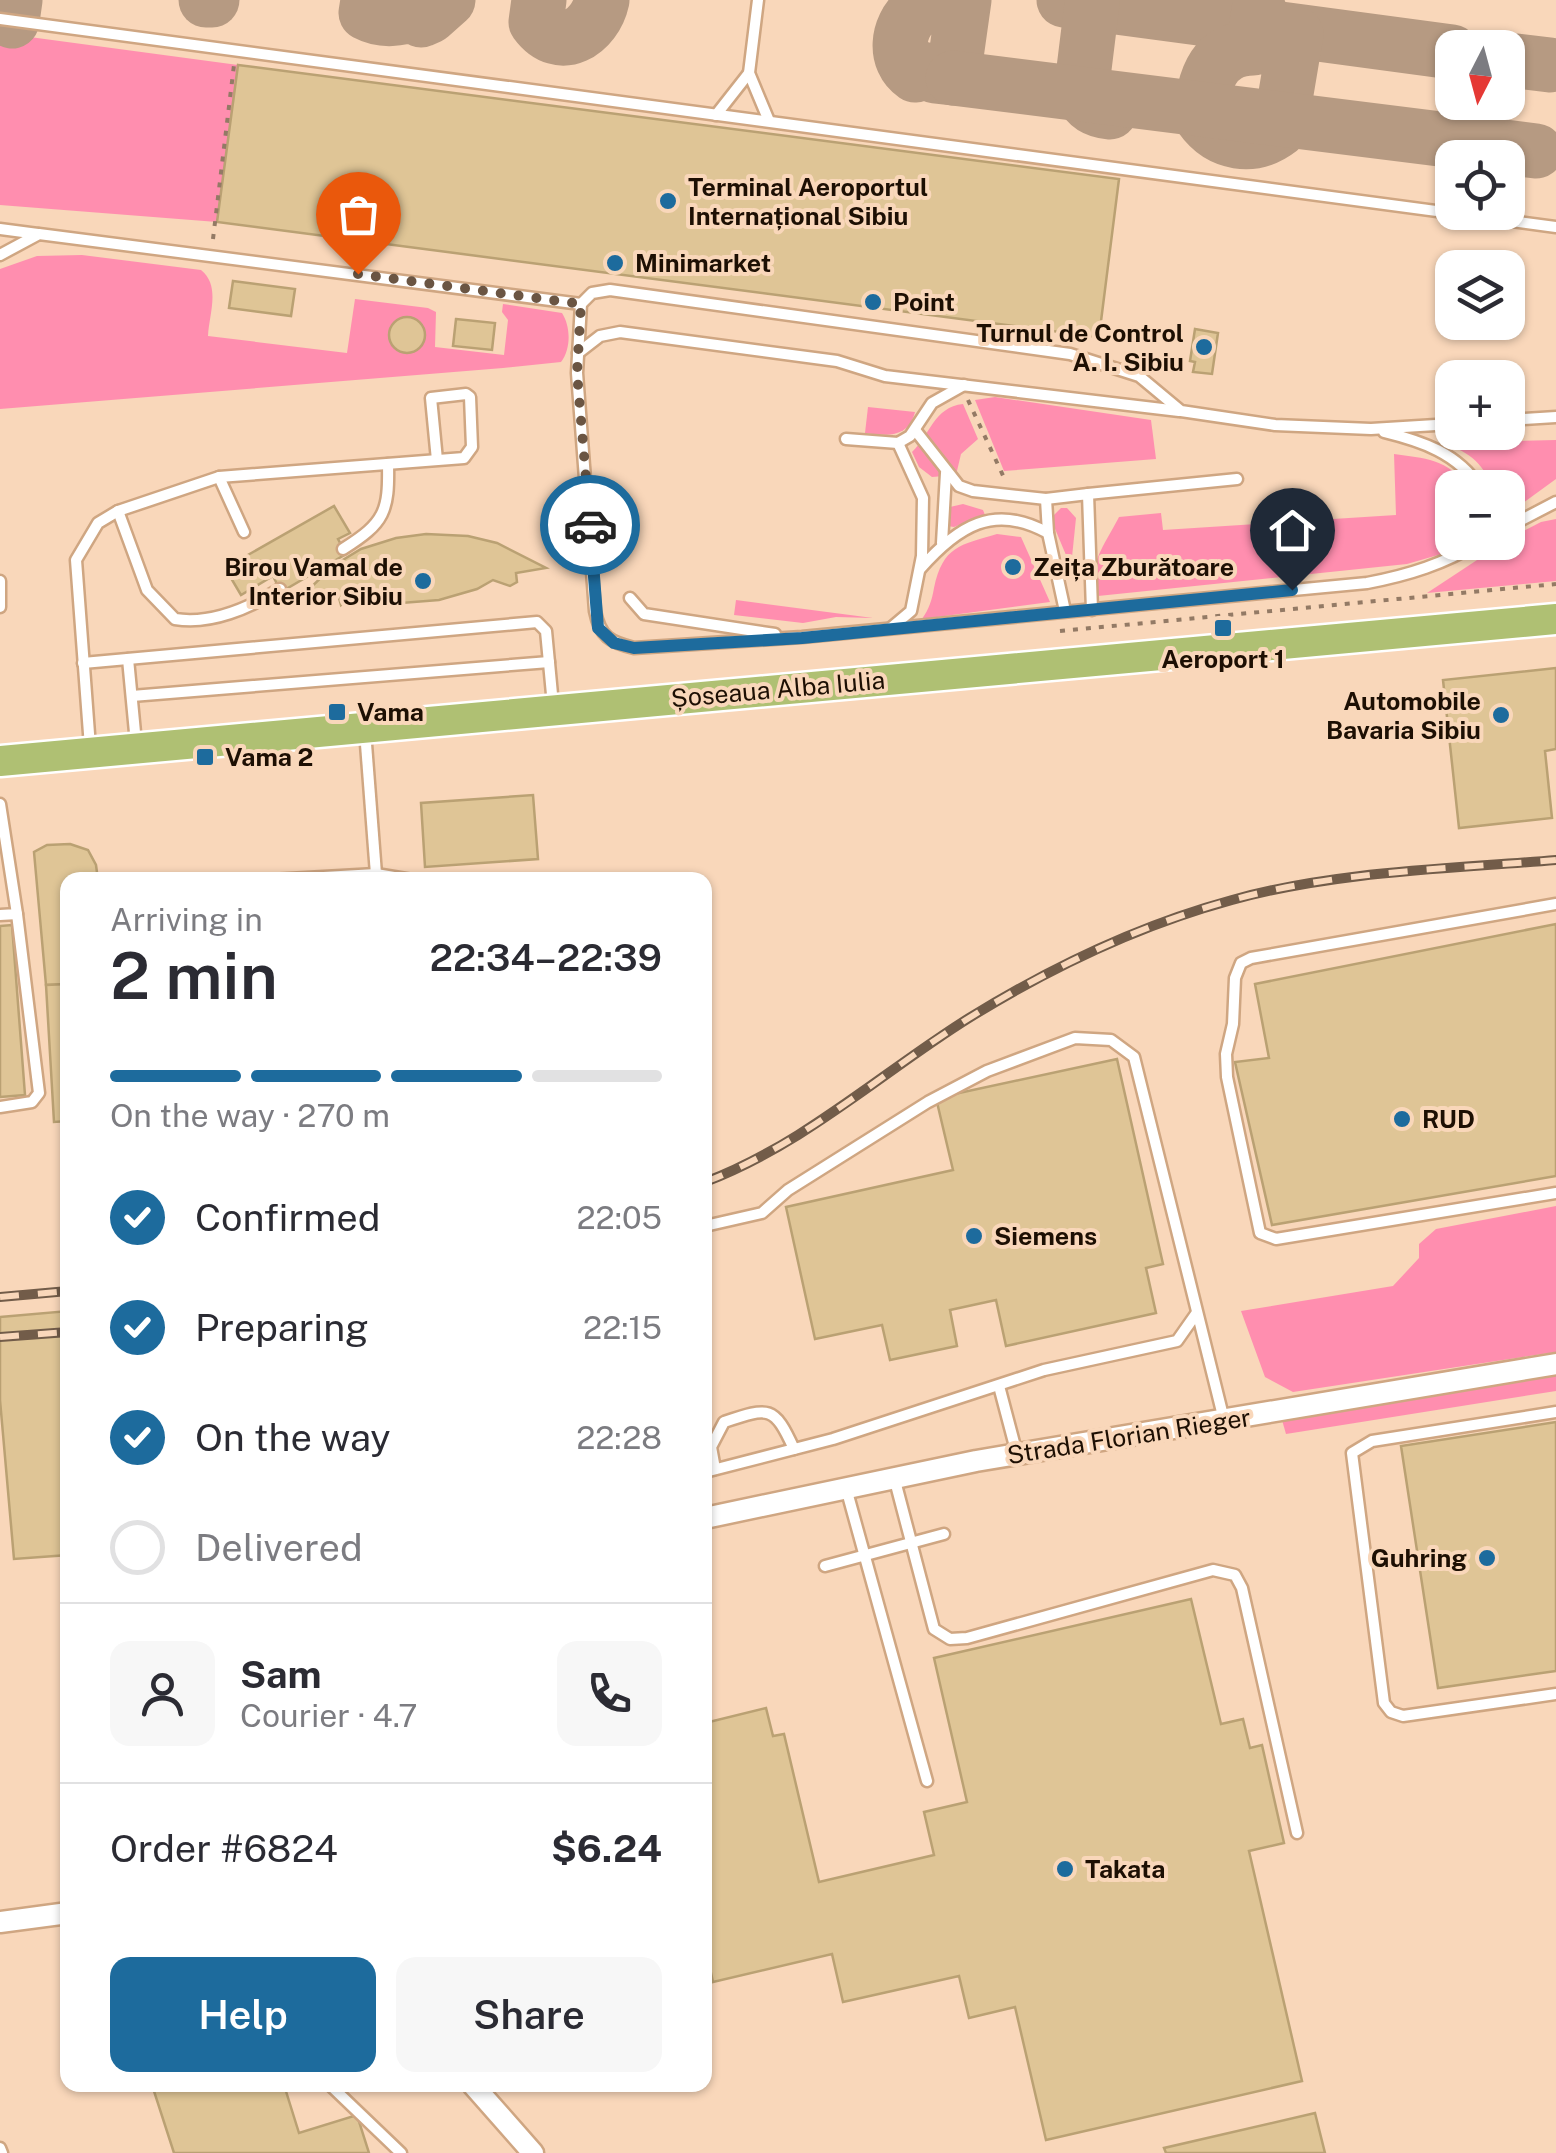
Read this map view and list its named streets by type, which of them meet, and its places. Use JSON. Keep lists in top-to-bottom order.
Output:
{
  "streets": {
    "main road": ["Șoseaua Alba Iulia"],
    "street": ["Strada Florian Rieger"]
  },
  "places": {
    "other": [
      "Terminal Aeroportul Internațional Sibiu",
      "Minimarket",
      "Point",
      "Turnul de Control A. I. Sibiu",
      "Zeița Zburătoare",
      "Birou Vamal de Interior Sibiu",
      "Automobile Bavaria Sibiu",
      "RUD",
      "Siemens",
      "Guhring",
      "Takata"
    ],
    "transit": ["Aeroport 1", "Vama", "Vama 2"]
  },
  "north": "bottom",
  "page": {
    "map_buttons": ["+", "−"],
    "heading": ["2 min", "Arriving in", "22:34–22:39"],
    "panel": [
      "Sam",
      "Courier · 4.7",
      "Order #6824",
      "$6.24"
    ],
    "bar": "On the way · 270 m",
    "list": [
      ["Confirmed", "22:05"],
      ["Preparing", "22:15"],
      ["On the way", "22:28"],
      "Delivered"
    ],
    "buttons": ["Help", "Share"]
  }
}
